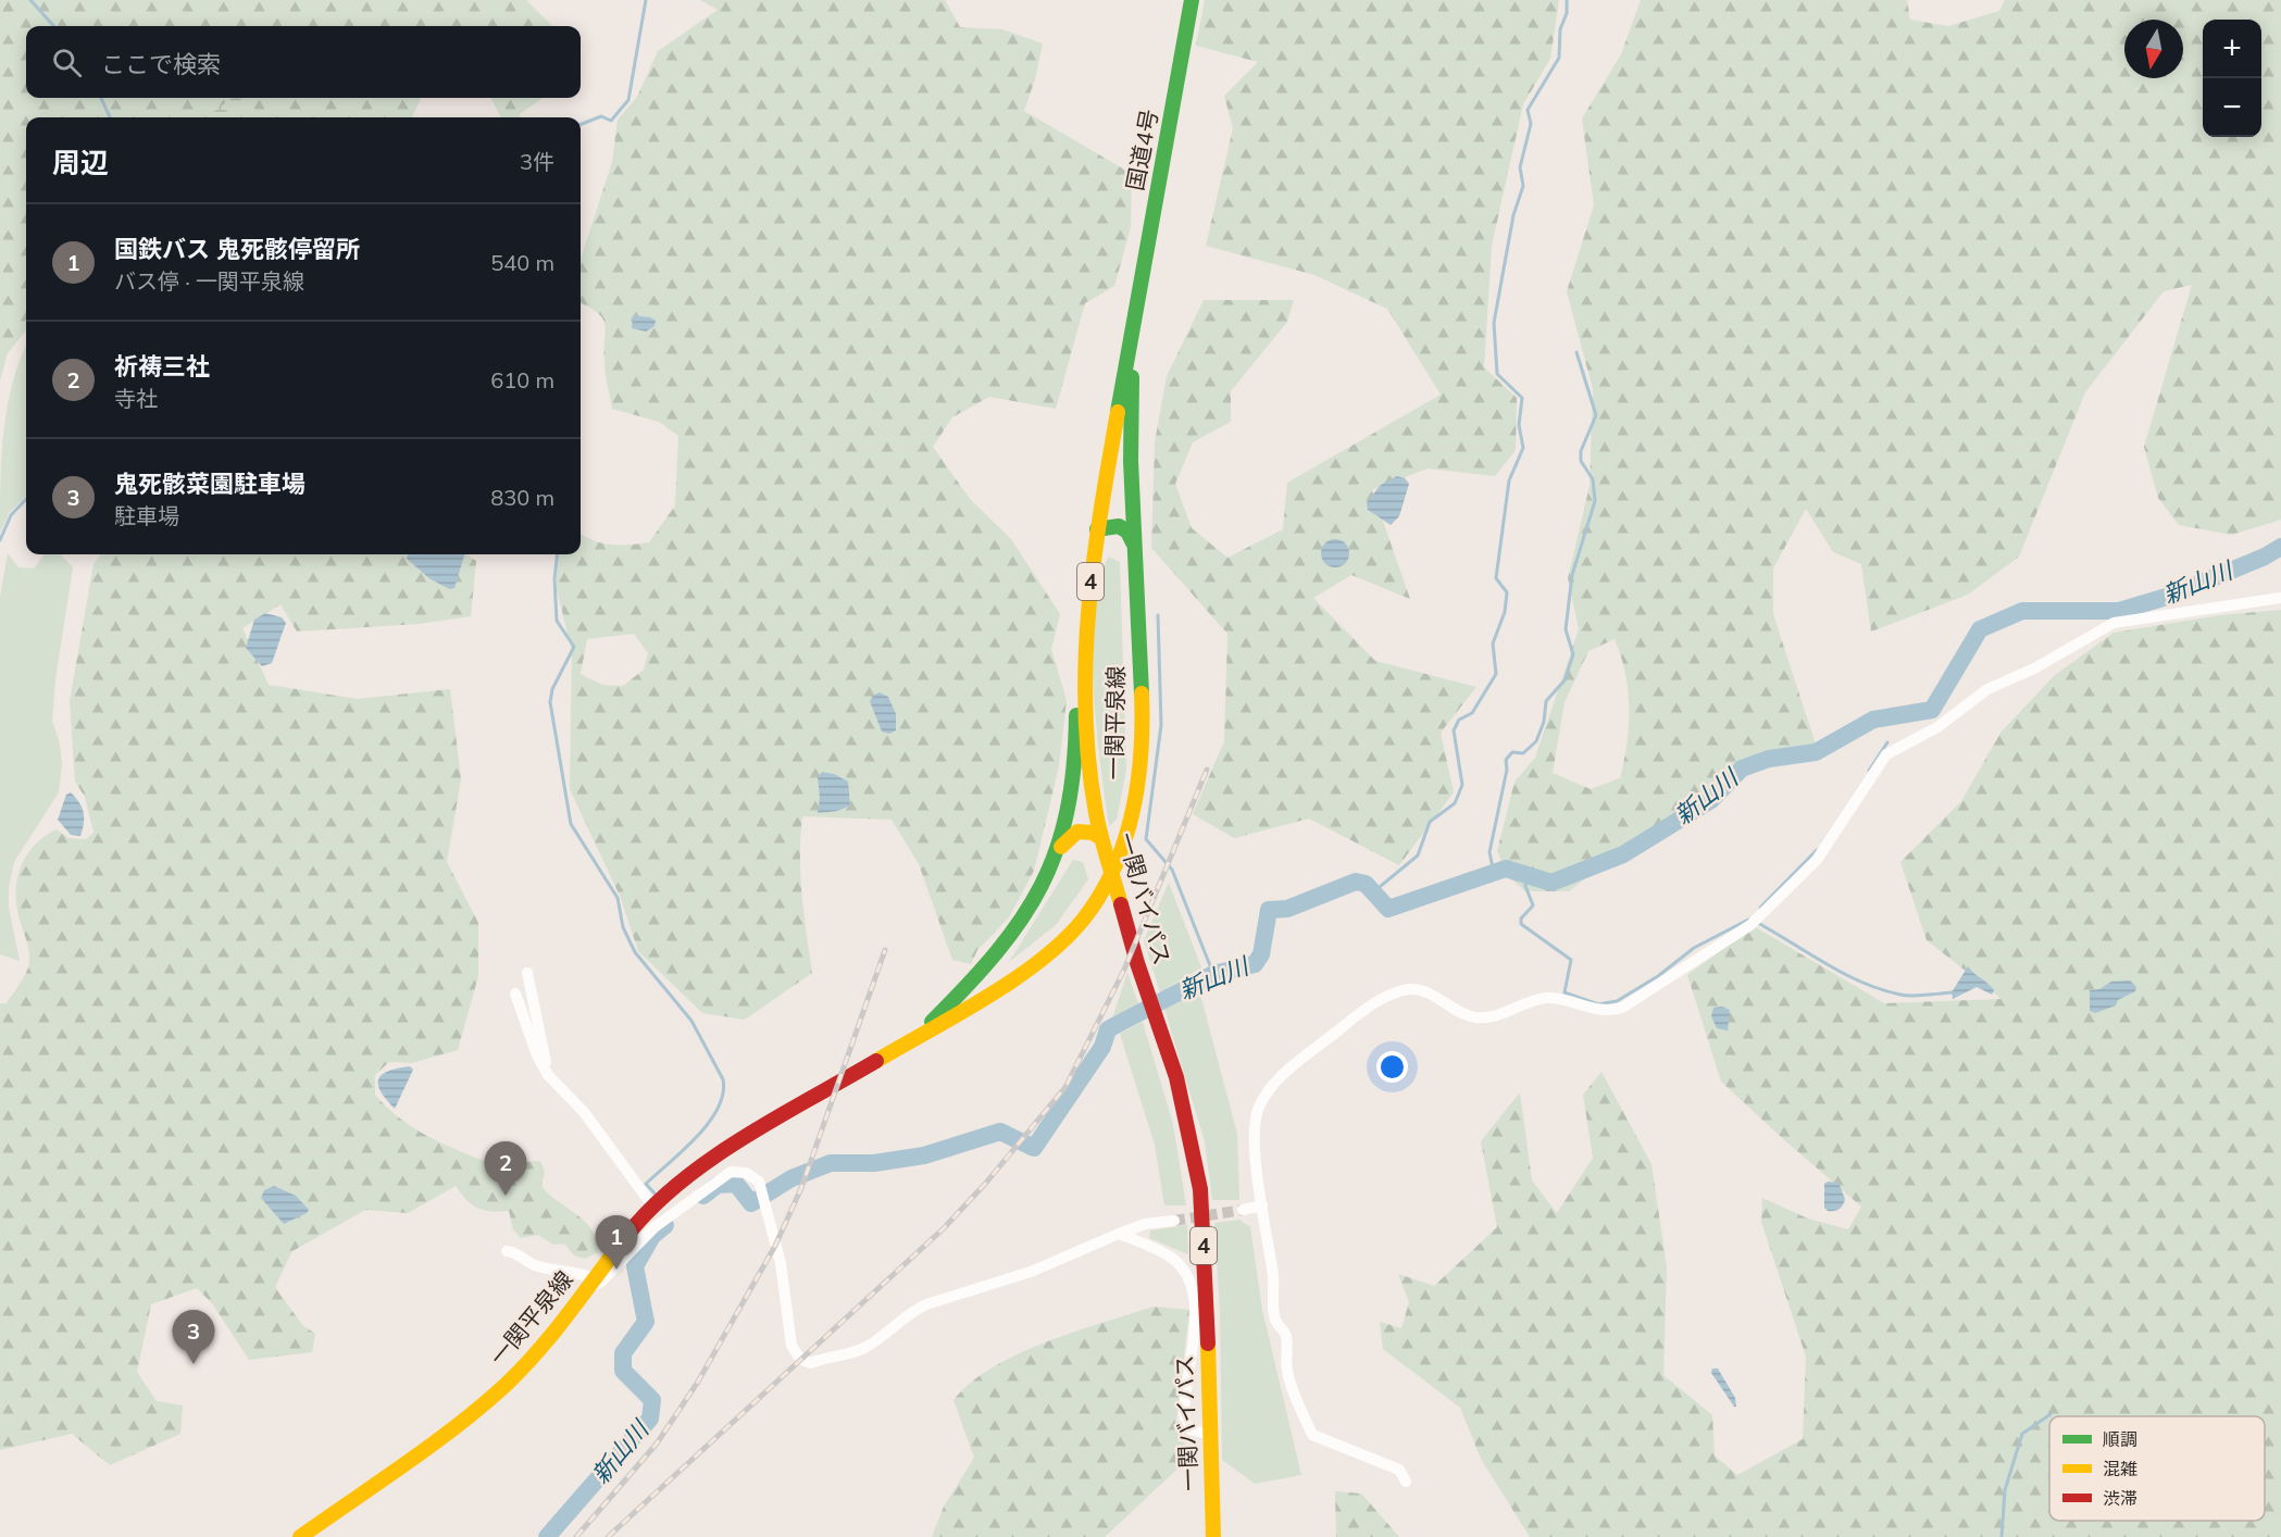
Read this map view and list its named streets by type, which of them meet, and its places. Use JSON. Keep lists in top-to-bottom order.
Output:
{
  "streets": {
    "main road": [
      "国道4号",
      "4",
      "一関平泉線",
      "一関バイパス"
    ]
  },
  "crossings": [
    ["国道4号", "一関平泉線"],
    ["国道4号", "一関バイパス"],
    ["一関平泉線", "一関バイパス"]
  ],
  "water": ["新山川"],
  "legend": ["順調", "混雑", "渋滞"],
  "north": "bottom",
  "page": {
    "map_buttons": ["+", "−"],
    "search": "ここで検索",
    "heading": ["周辺", "3件"],
    "list": [
      {
        "mark": "1",
        "name": "国鉄バス 鬼死骸停留所",
        "note": "バス停 · 一関平泉線",
        "value": "540 m"
      },
      {
        "mark": "2",
        "name": "祈祷三社",
        "note": "寺社",
        "value": "610 m"
      },
      {
        "mark": "3",
        "name": "鬼死骸菜園駐車場",
        "note": "駐車場",
        "value": "830 m"
      }
    ],
    "pins": ["2", "1", "3"]
  }
}
